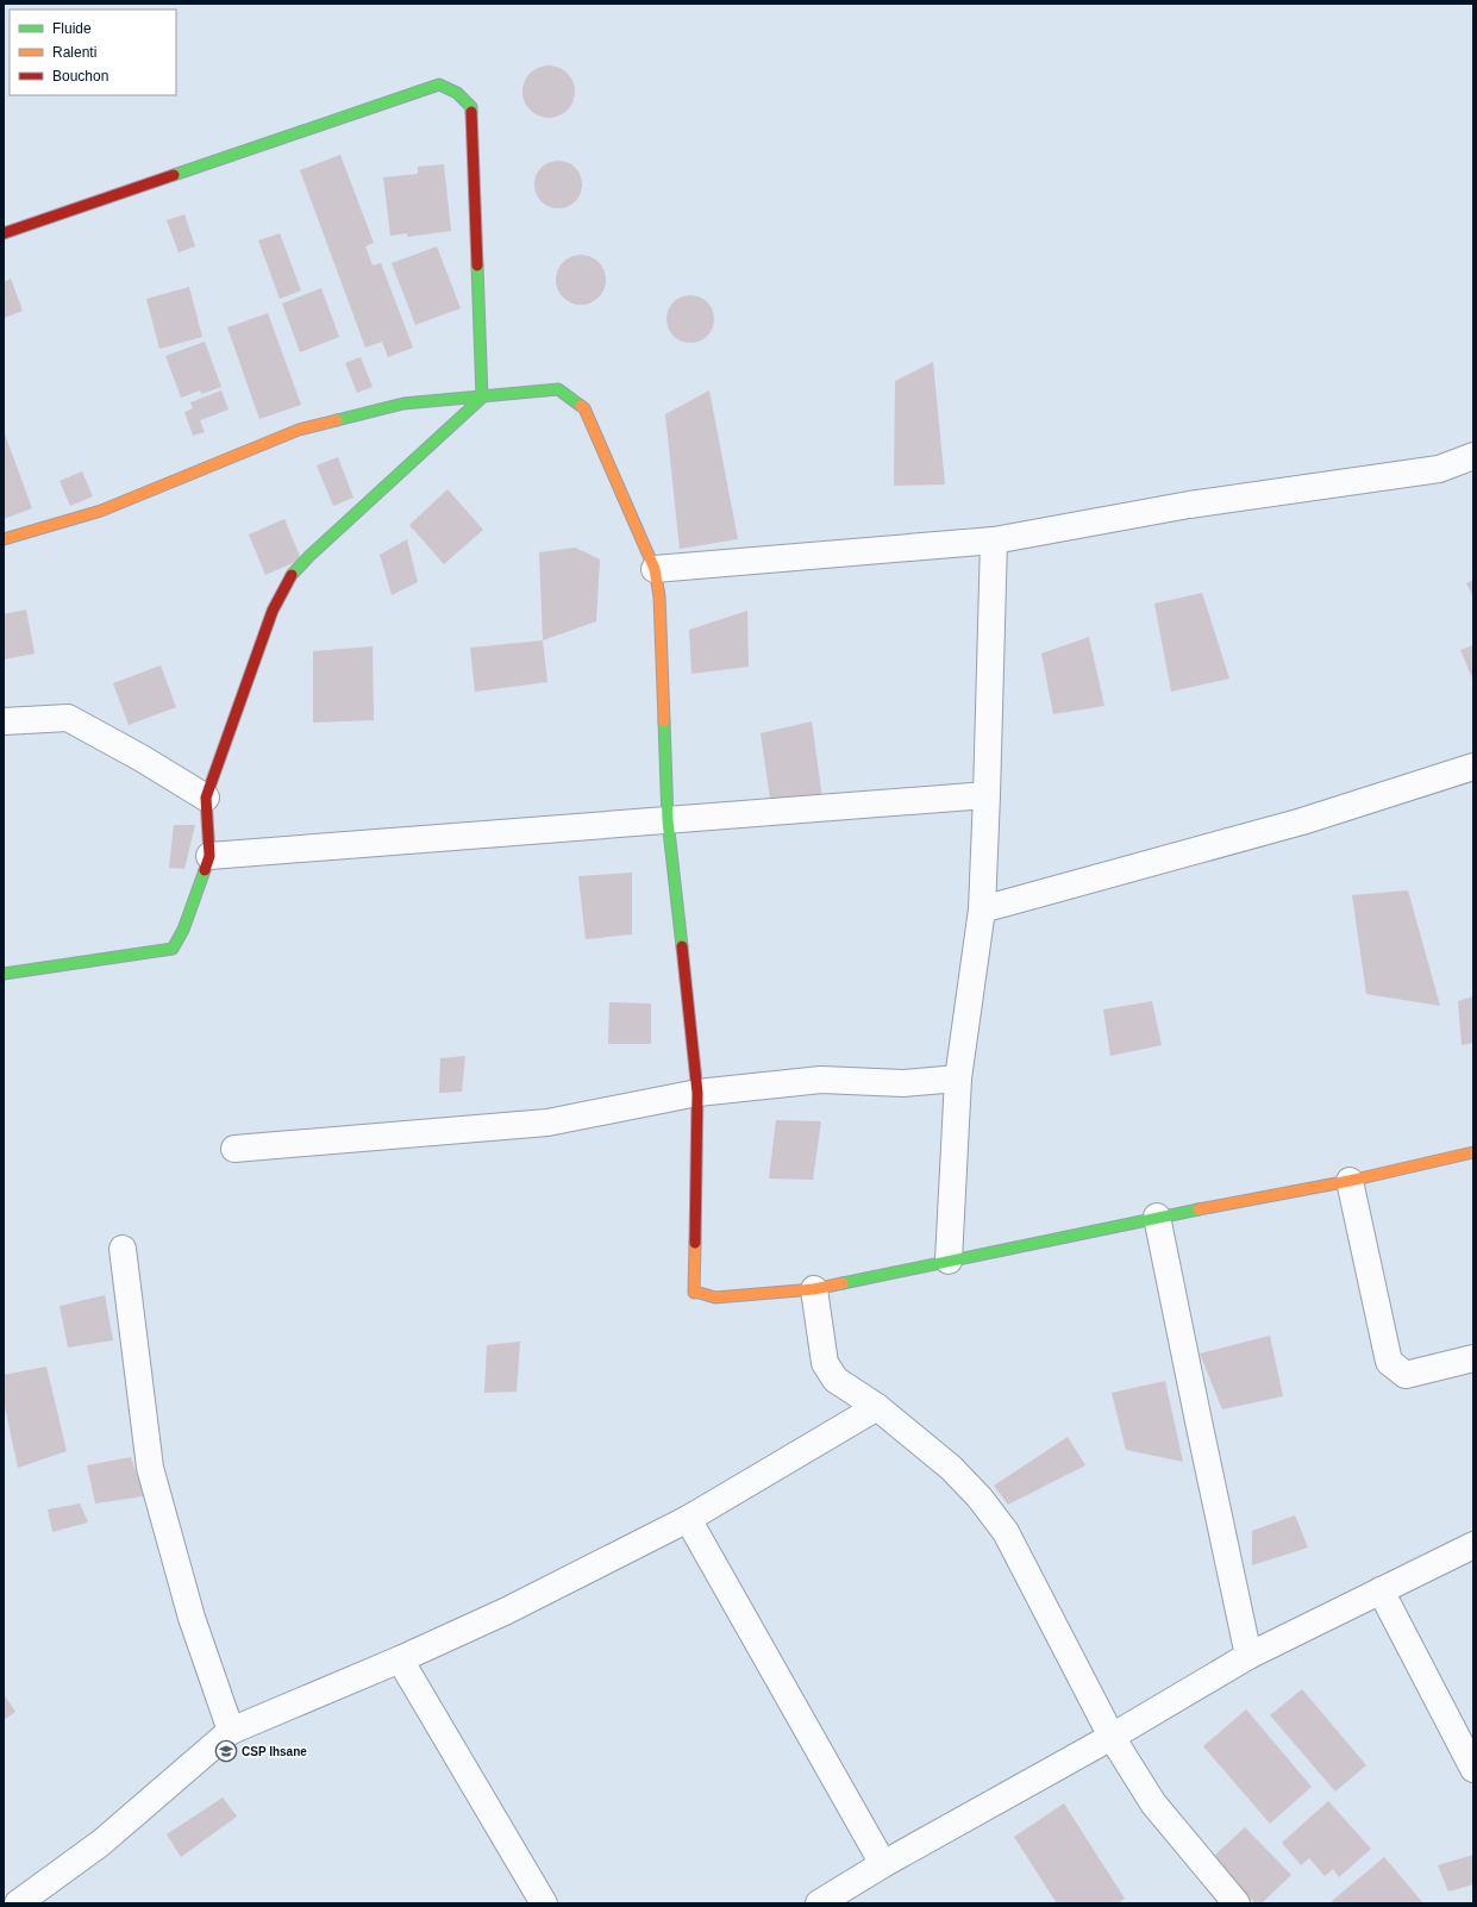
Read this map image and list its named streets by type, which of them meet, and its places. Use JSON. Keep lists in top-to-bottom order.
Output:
{
  "places": {
    "school or university": ["CSP Ihsane"]
  },
  "legend": ["Fluide", "Ralenti", "Bouchon"]
}
